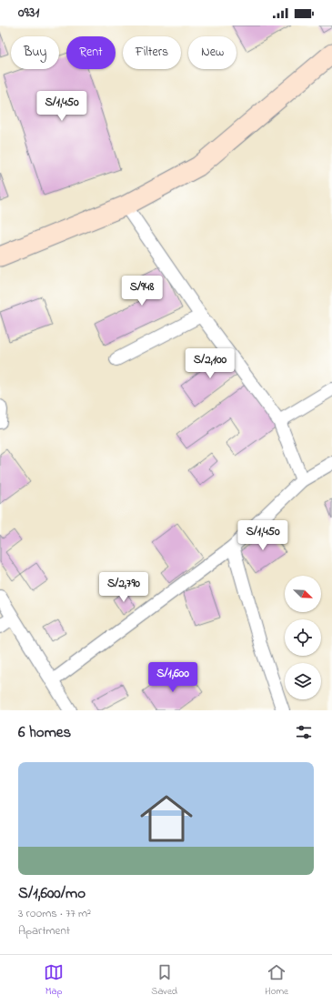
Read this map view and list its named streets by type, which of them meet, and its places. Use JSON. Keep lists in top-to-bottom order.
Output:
{
  "north": "bottom right",
  "page": {
    "status": "09:31",
    "chip": [
      "Buy",
      "Rent",
      "Filters",
      "New"
    ],
    "price": [
      "S/1,450",
      "S/948",
      "S/2,100",
      "S/1,450",
      "S/2,790",
      "S/1,600"
    ],
    "heading": "6 homes",
    "list": [
      {
        "name": "S/1,600/mo",
        "note": "3 rooms · 77 m² · Apartment"
      }
    ],
    "tabs": ["Map", "Saved", "Home"]
  }
}
